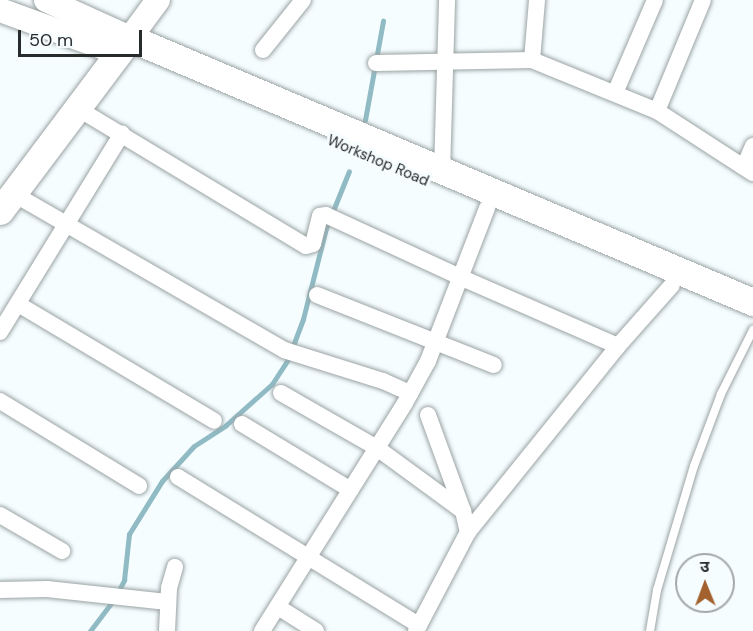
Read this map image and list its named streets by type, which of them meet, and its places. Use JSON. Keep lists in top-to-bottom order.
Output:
{
  "streets": {
    "main road": ["Workshop Road"]
  },
  "scale_bar": "50 m",
  "north": "top"
}
